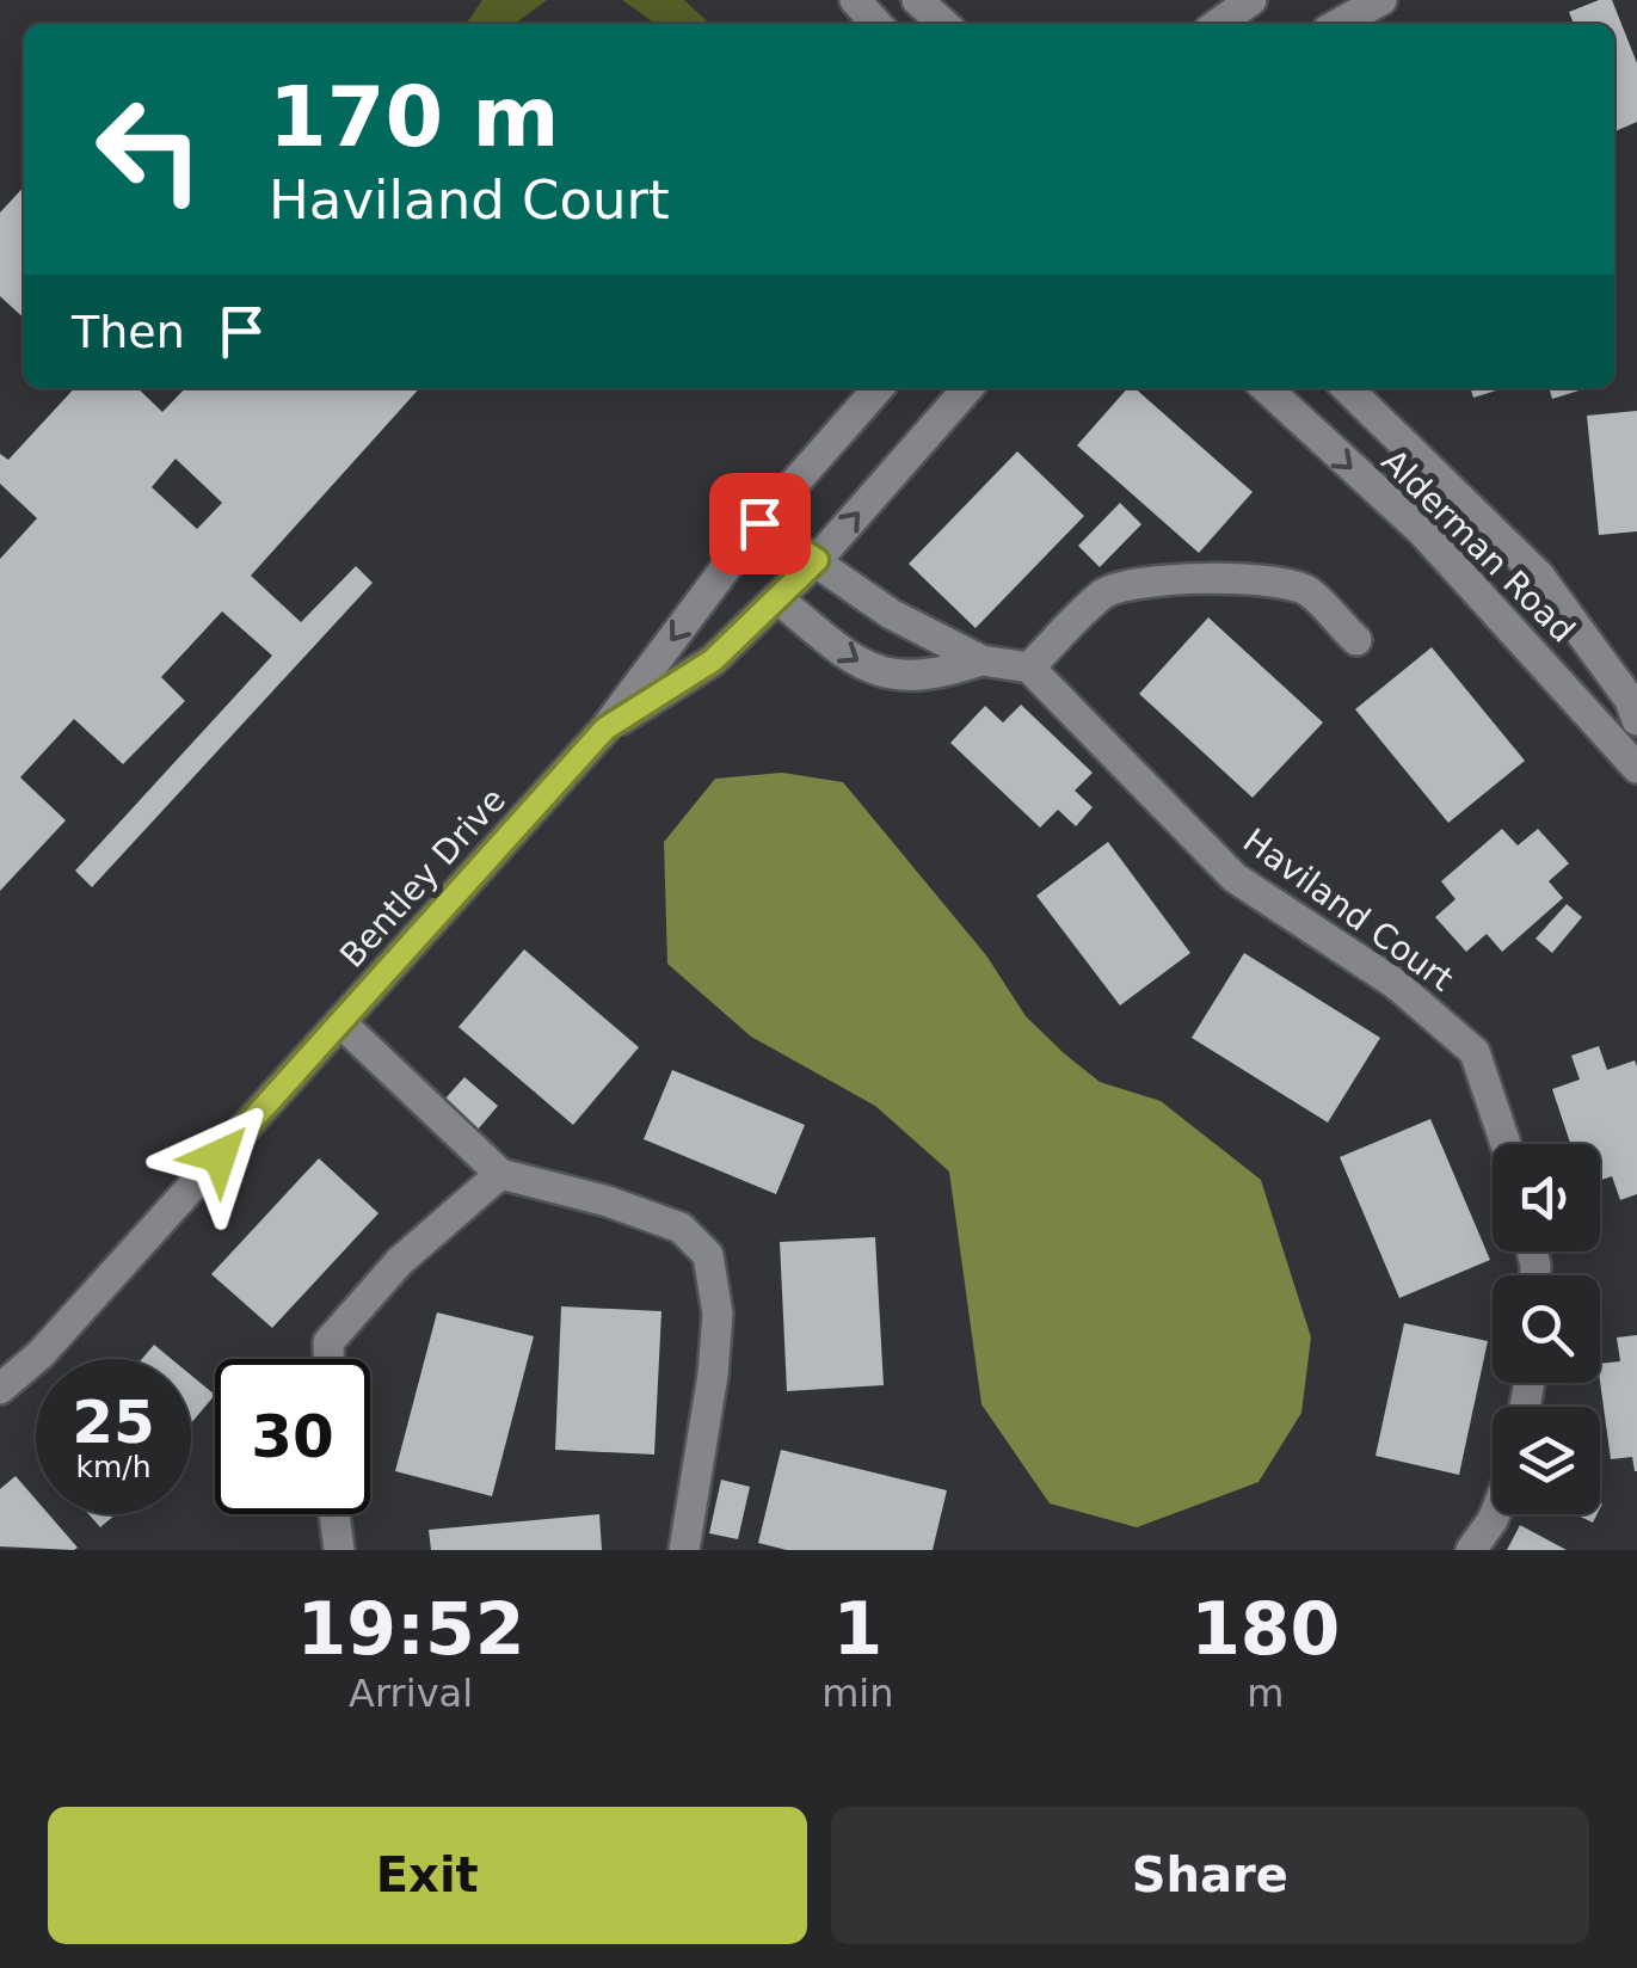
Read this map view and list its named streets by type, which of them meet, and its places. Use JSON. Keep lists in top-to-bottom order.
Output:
{
  "streets": {
    "street": ["Alderman Road", "Bentley Drive", "Haviland Court"]
  },
  "page": {
    "turn": ["170 m", "Haviland Court"],
    "then": "Then",
    "speed": "25 km/h",
    "limit": "30",
    "eta": [
      "19:52",
      "Arrival",
      "1",
      "min",
      "180",
      "m"
    ],
    "buttons": ["Exit", "Share"]
  }
}
